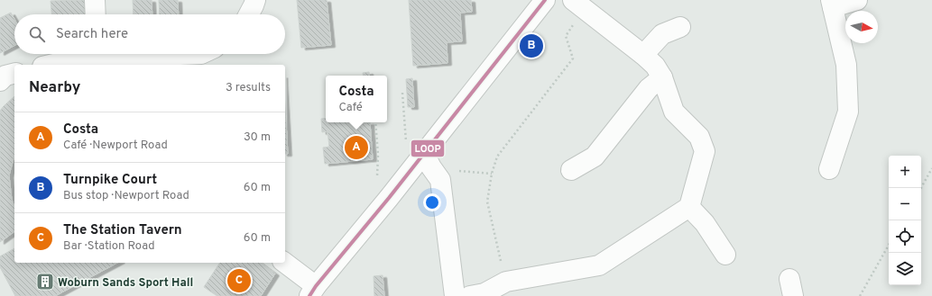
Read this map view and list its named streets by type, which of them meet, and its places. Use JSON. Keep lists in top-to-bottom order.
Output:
{
  "places": {
    "building": ["Woburn Sands Sport Hall"]
  },
  "lines": ["transit line LOOP"],
  "north": "right",
  "page": {
    "search": "Search here",
    "pins": ["B", "A", "C"],
    "heading": ["Nearby", "3 results"],
    "popup": ["Costa", "Café"],
    "list": [
      {
        "mark": "A",
        "name": "Costa",
        "note": "Café · Newport Road",
        "value": "30 m"
      },
      {
        "mark": "B",
        "name": "Turnpike Court",
        "note": "Bus stop · Newport Road",
        "value": "60 m"
      },
      {
        "mark": "C",
        "name": "The Station Tavern",
        "note": "Bar · Station Road",
        "value": "60 m"
      }
    ],
    "map_buttons": ["+", "−"]
  }
}
